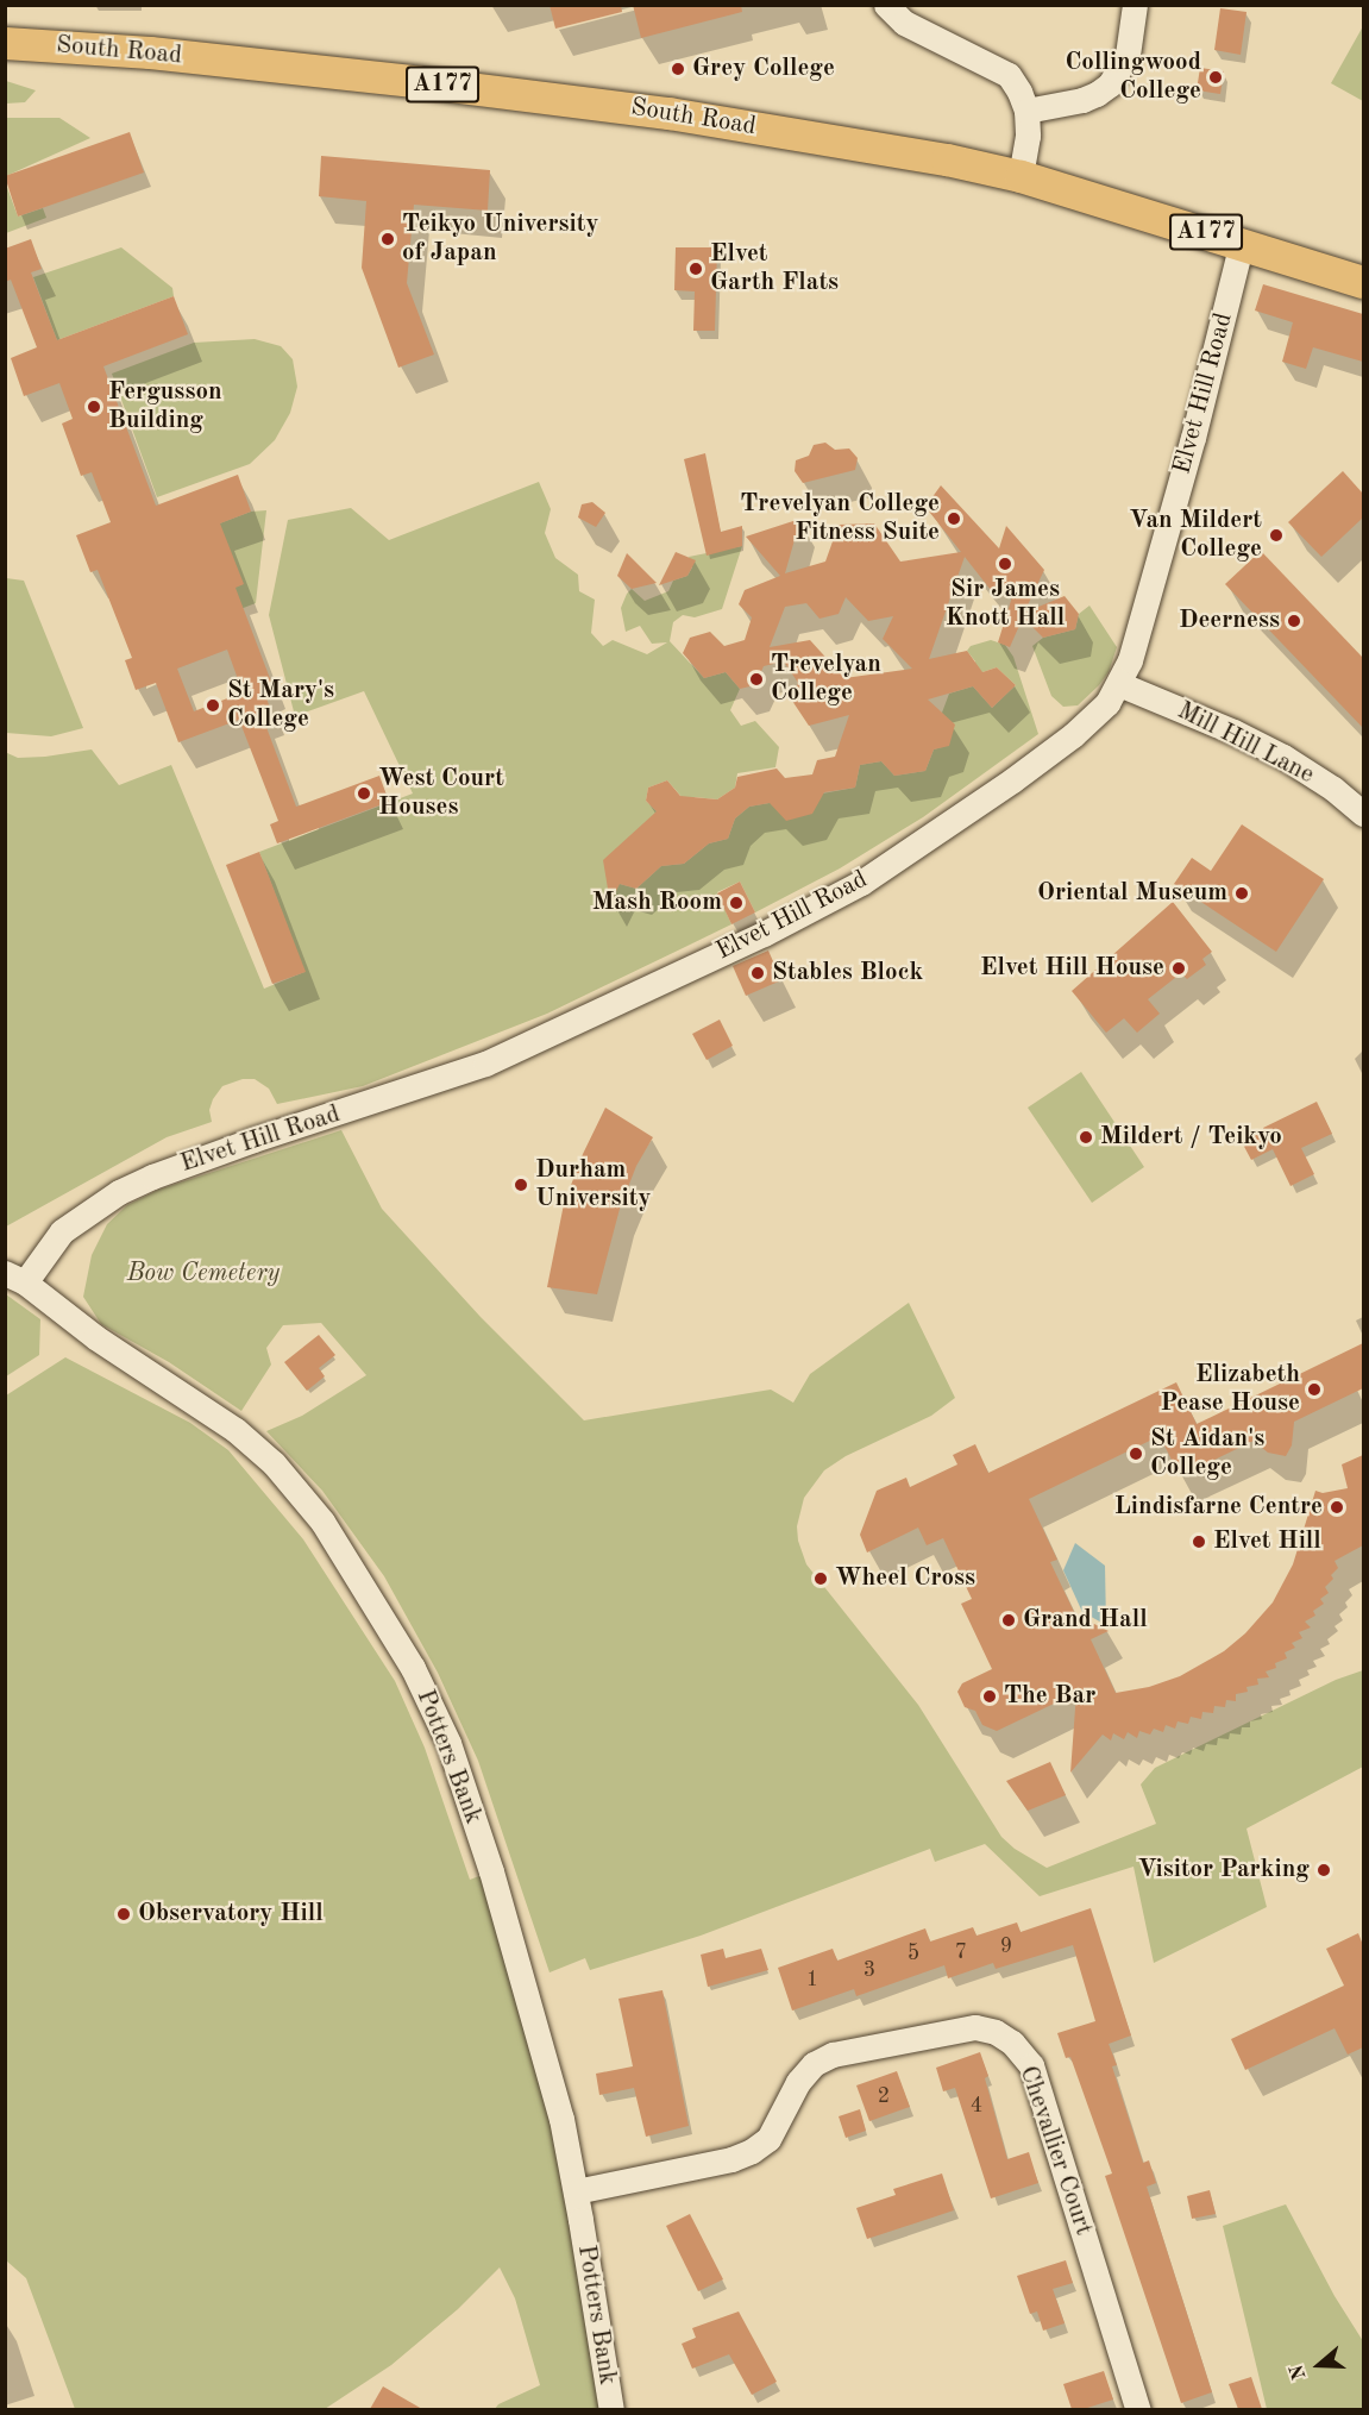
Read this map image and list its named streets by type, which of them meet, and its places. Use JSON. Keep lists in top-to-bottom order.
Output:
{
  "streets": {
    "main road": ["South Road", "A177"],
    "street": [
      "Elvet Hill Road",
      "Mill Hill Lane",
      "Potters Bank",
      "Chevallier Court"
    ]
  },
  "crossings": [
    ["South Road", "Elvet Hill Road"],
    ["Elvet Hill Road", "Mill Hill Lane"],
    ["Elvet Hill Road", "Potters Bank"],
    ["Potters Bank", "Chevallier Court"]
  ],
  "parks": ["Bow Cemetery"],
  "places": [
    "Grey College",
    "Collingwood College",
    "Teikyo University of Japan",
    "Elvet Garth Flats",
    "Fergusson Building",
    "Trevelyan College Fitness Suite",
    "Van Mildert College",
    "Sir James Knott Hall",
    "Deerness",
    "Trevelyan College",
    "St Mary's College",
    "West Court Houses",
    "Oriental Museum",
    "Mash Room",
    "Elvet Hill House",
    "Stables Block",
    "Mildert / Teikyo",
    "Durham University",
    "Elizabeth Pease House",
    "St Aidan's College",
    "Lindisfarne Centre",
    "Elvet Hill",
    "Wheel Cross",
    "Grand Hall",
    "The Bar",
    "Visitor Parking",
    "Observatory Hill"
  ],
  "house_numbers": [
    "9",
    "7",
    "5",
    "3",
    "1",
    "2",
    "4"
  ],
  "north": "left"
}
